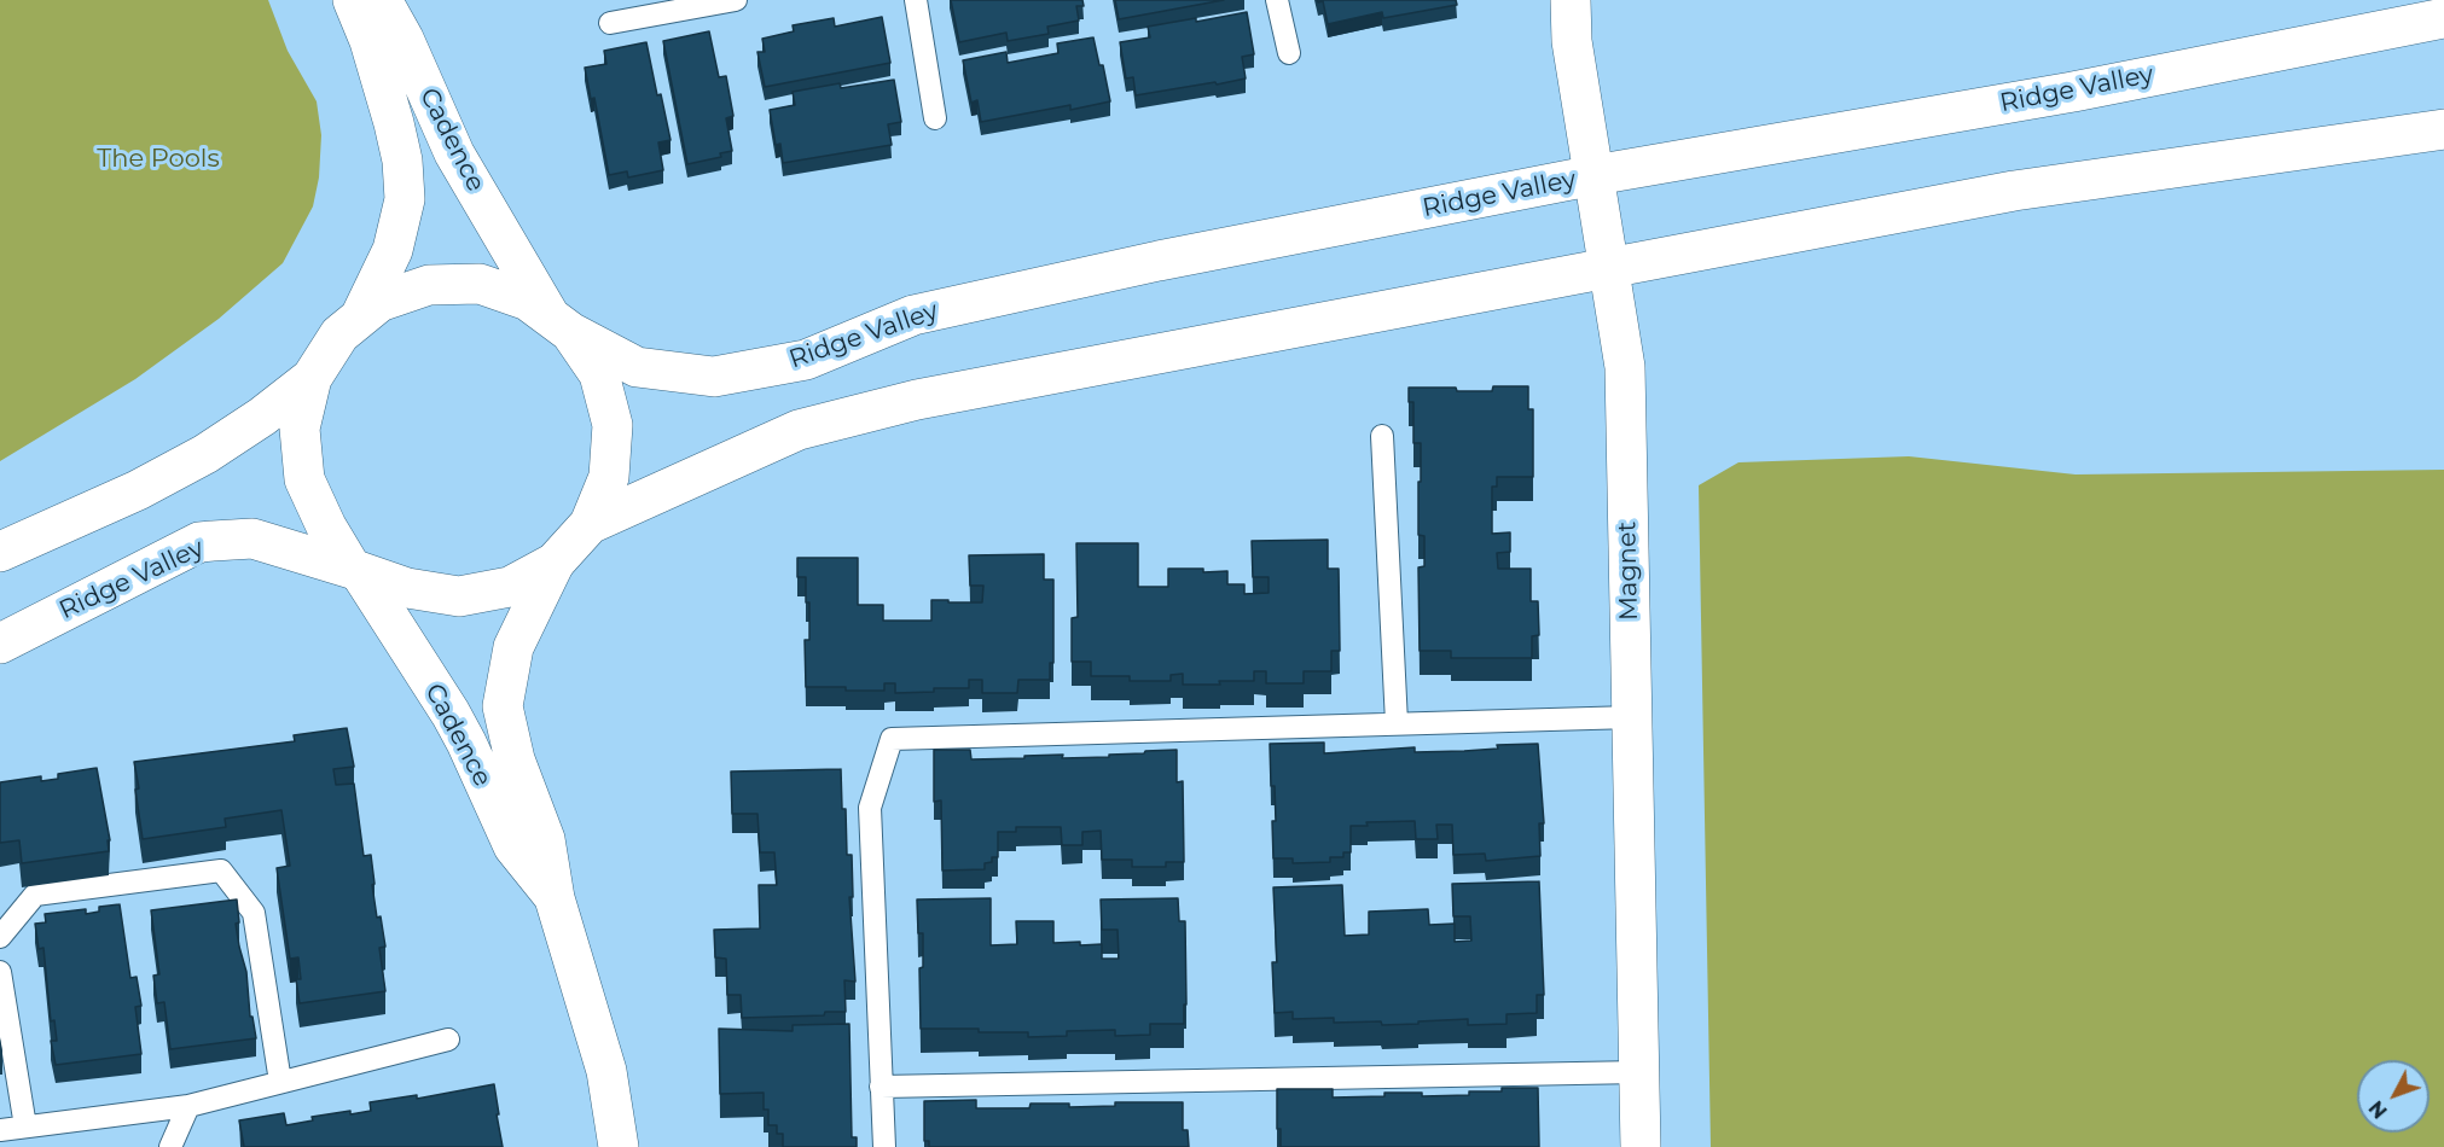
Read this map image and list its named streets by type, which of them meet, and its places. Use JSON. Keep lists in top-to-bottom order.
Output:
{
  "streets": {
    "main road": ["Ridge Valley", "Cadence", "Magnet"]
  },
  "crossings": [
    ["Ridge Valley", "Cadence"],
    ["Ridge Valley", "Magnet"]
  ],
  "parks": ["The Pools"],
  "north": "bottom left"
}
